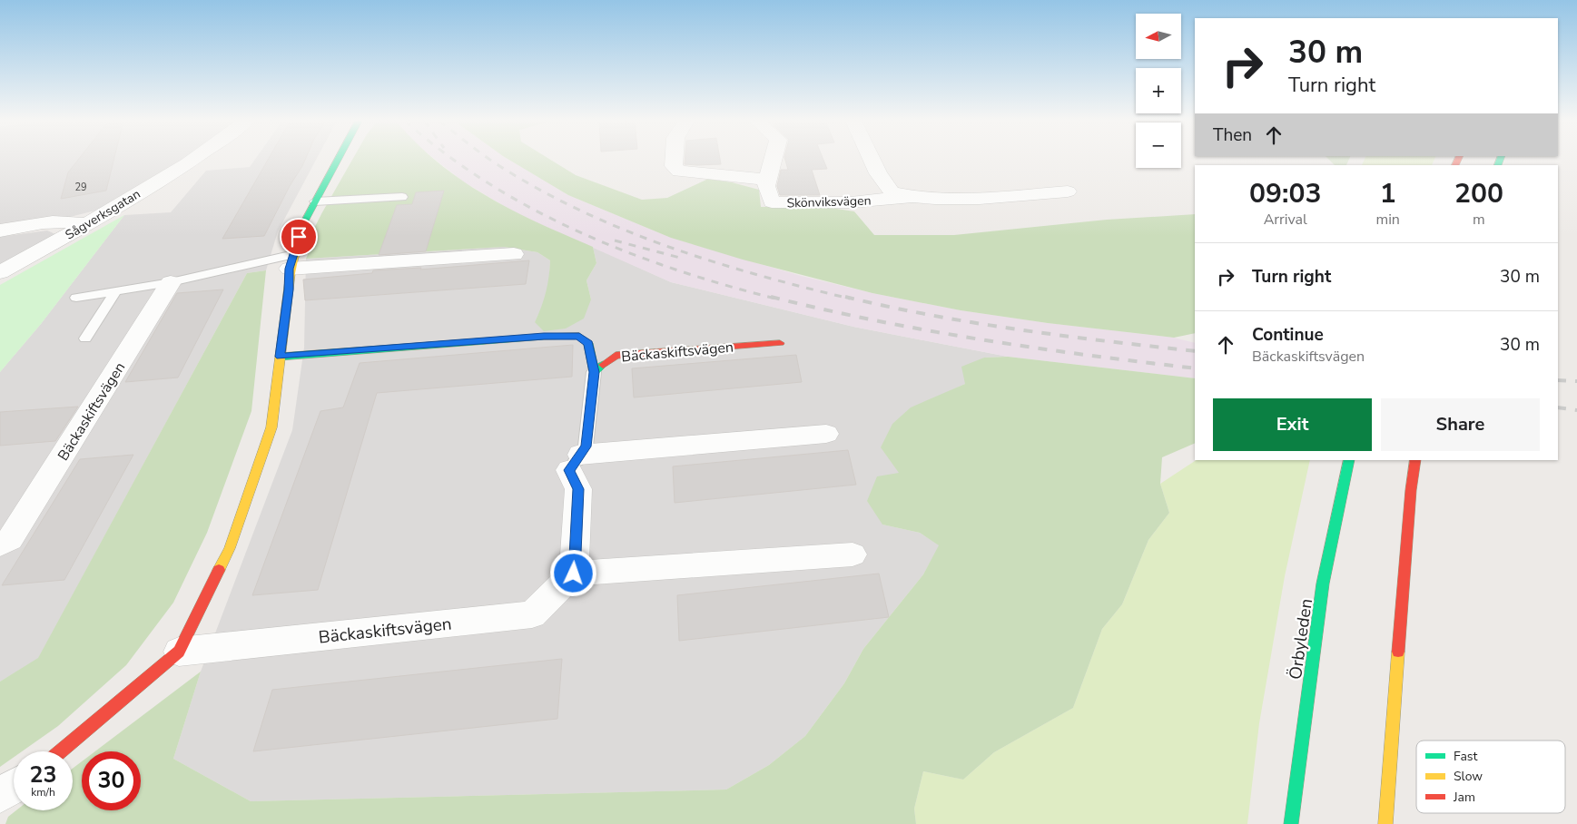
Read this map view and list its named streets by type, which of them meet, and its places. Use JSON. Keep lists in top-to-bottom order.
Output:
{
  "streets": {
    "street": [
      "Skönviksvägen",
      "Sågverksgatan",
      "Bäckaskiftsvägen",
      "Örbyleden"
    ]
  },
  "house_numbers": ["29"],
  "legend": ["Fast", "Slow", "Jam"],
  "north": "left",
  "page": {
    "map_buttons": ["+", "−"],
    "turn": ["30 m", "Turn right"],
    "then": "Then",
    "eta": [
      "09:03",
      "Arrival",
      "1",
      "min",
      "200",
      "m"
    ],
    "list": [
      {
        "name": "Turn right",
        "value": "30 m"
      },
      {
        "name": "Continue",
        "note": "Bäckaskiftsvägen",
        "value": "30 m"
      }
    ],
    "buttons": ["Exit", "Share"],
    "speed": "23 km/h",
    "limit": "30"
  }
}
